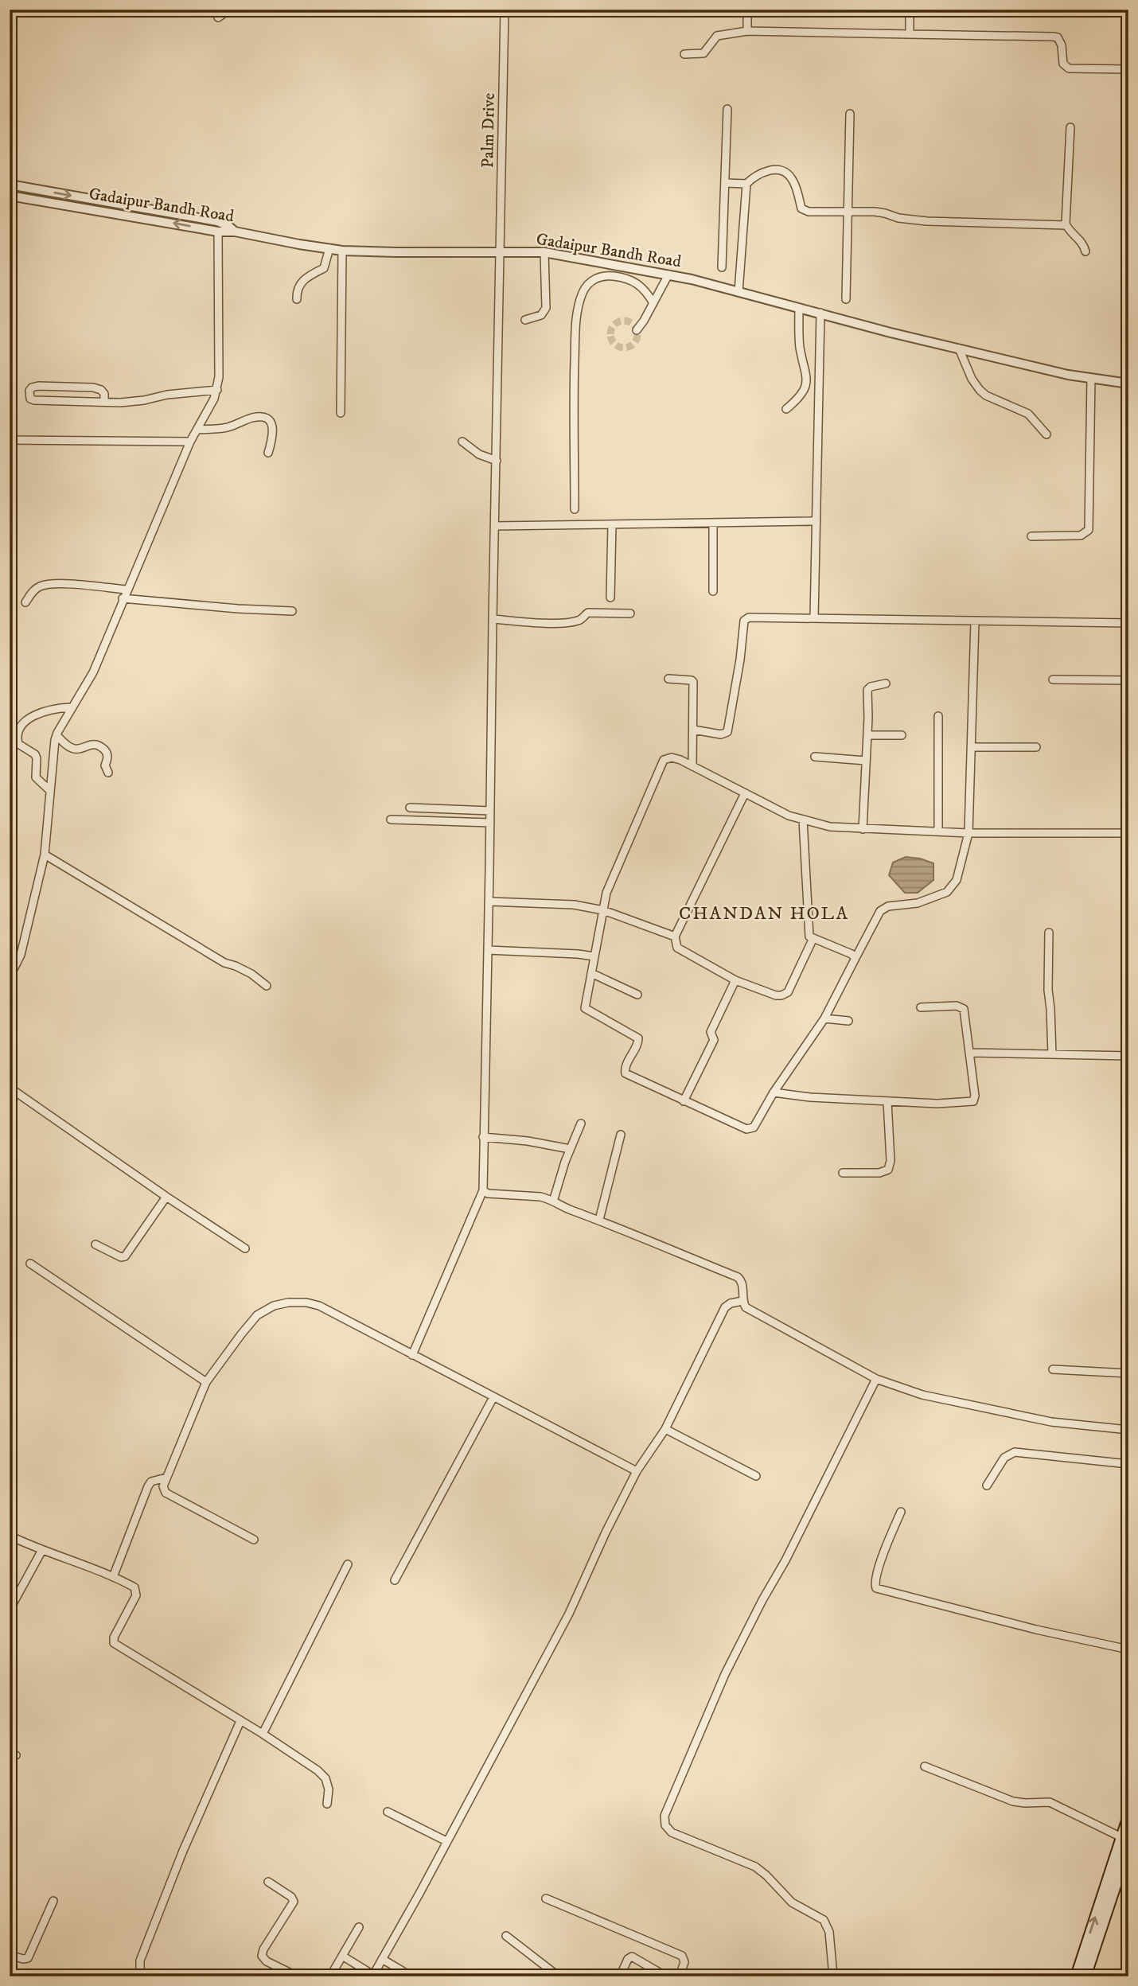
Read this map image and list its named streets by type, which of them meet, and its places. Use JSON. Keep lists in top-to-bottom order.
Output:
{
  "streets": {
    "street": ["Palm Drive", "Gadaipur Bandh Road"]
  },
  "crossings": [
    ["Palm Drive", "Gadaipur Bandh Road"]
  ],
  "districts": ["CHANDAN HOLA"]
}
